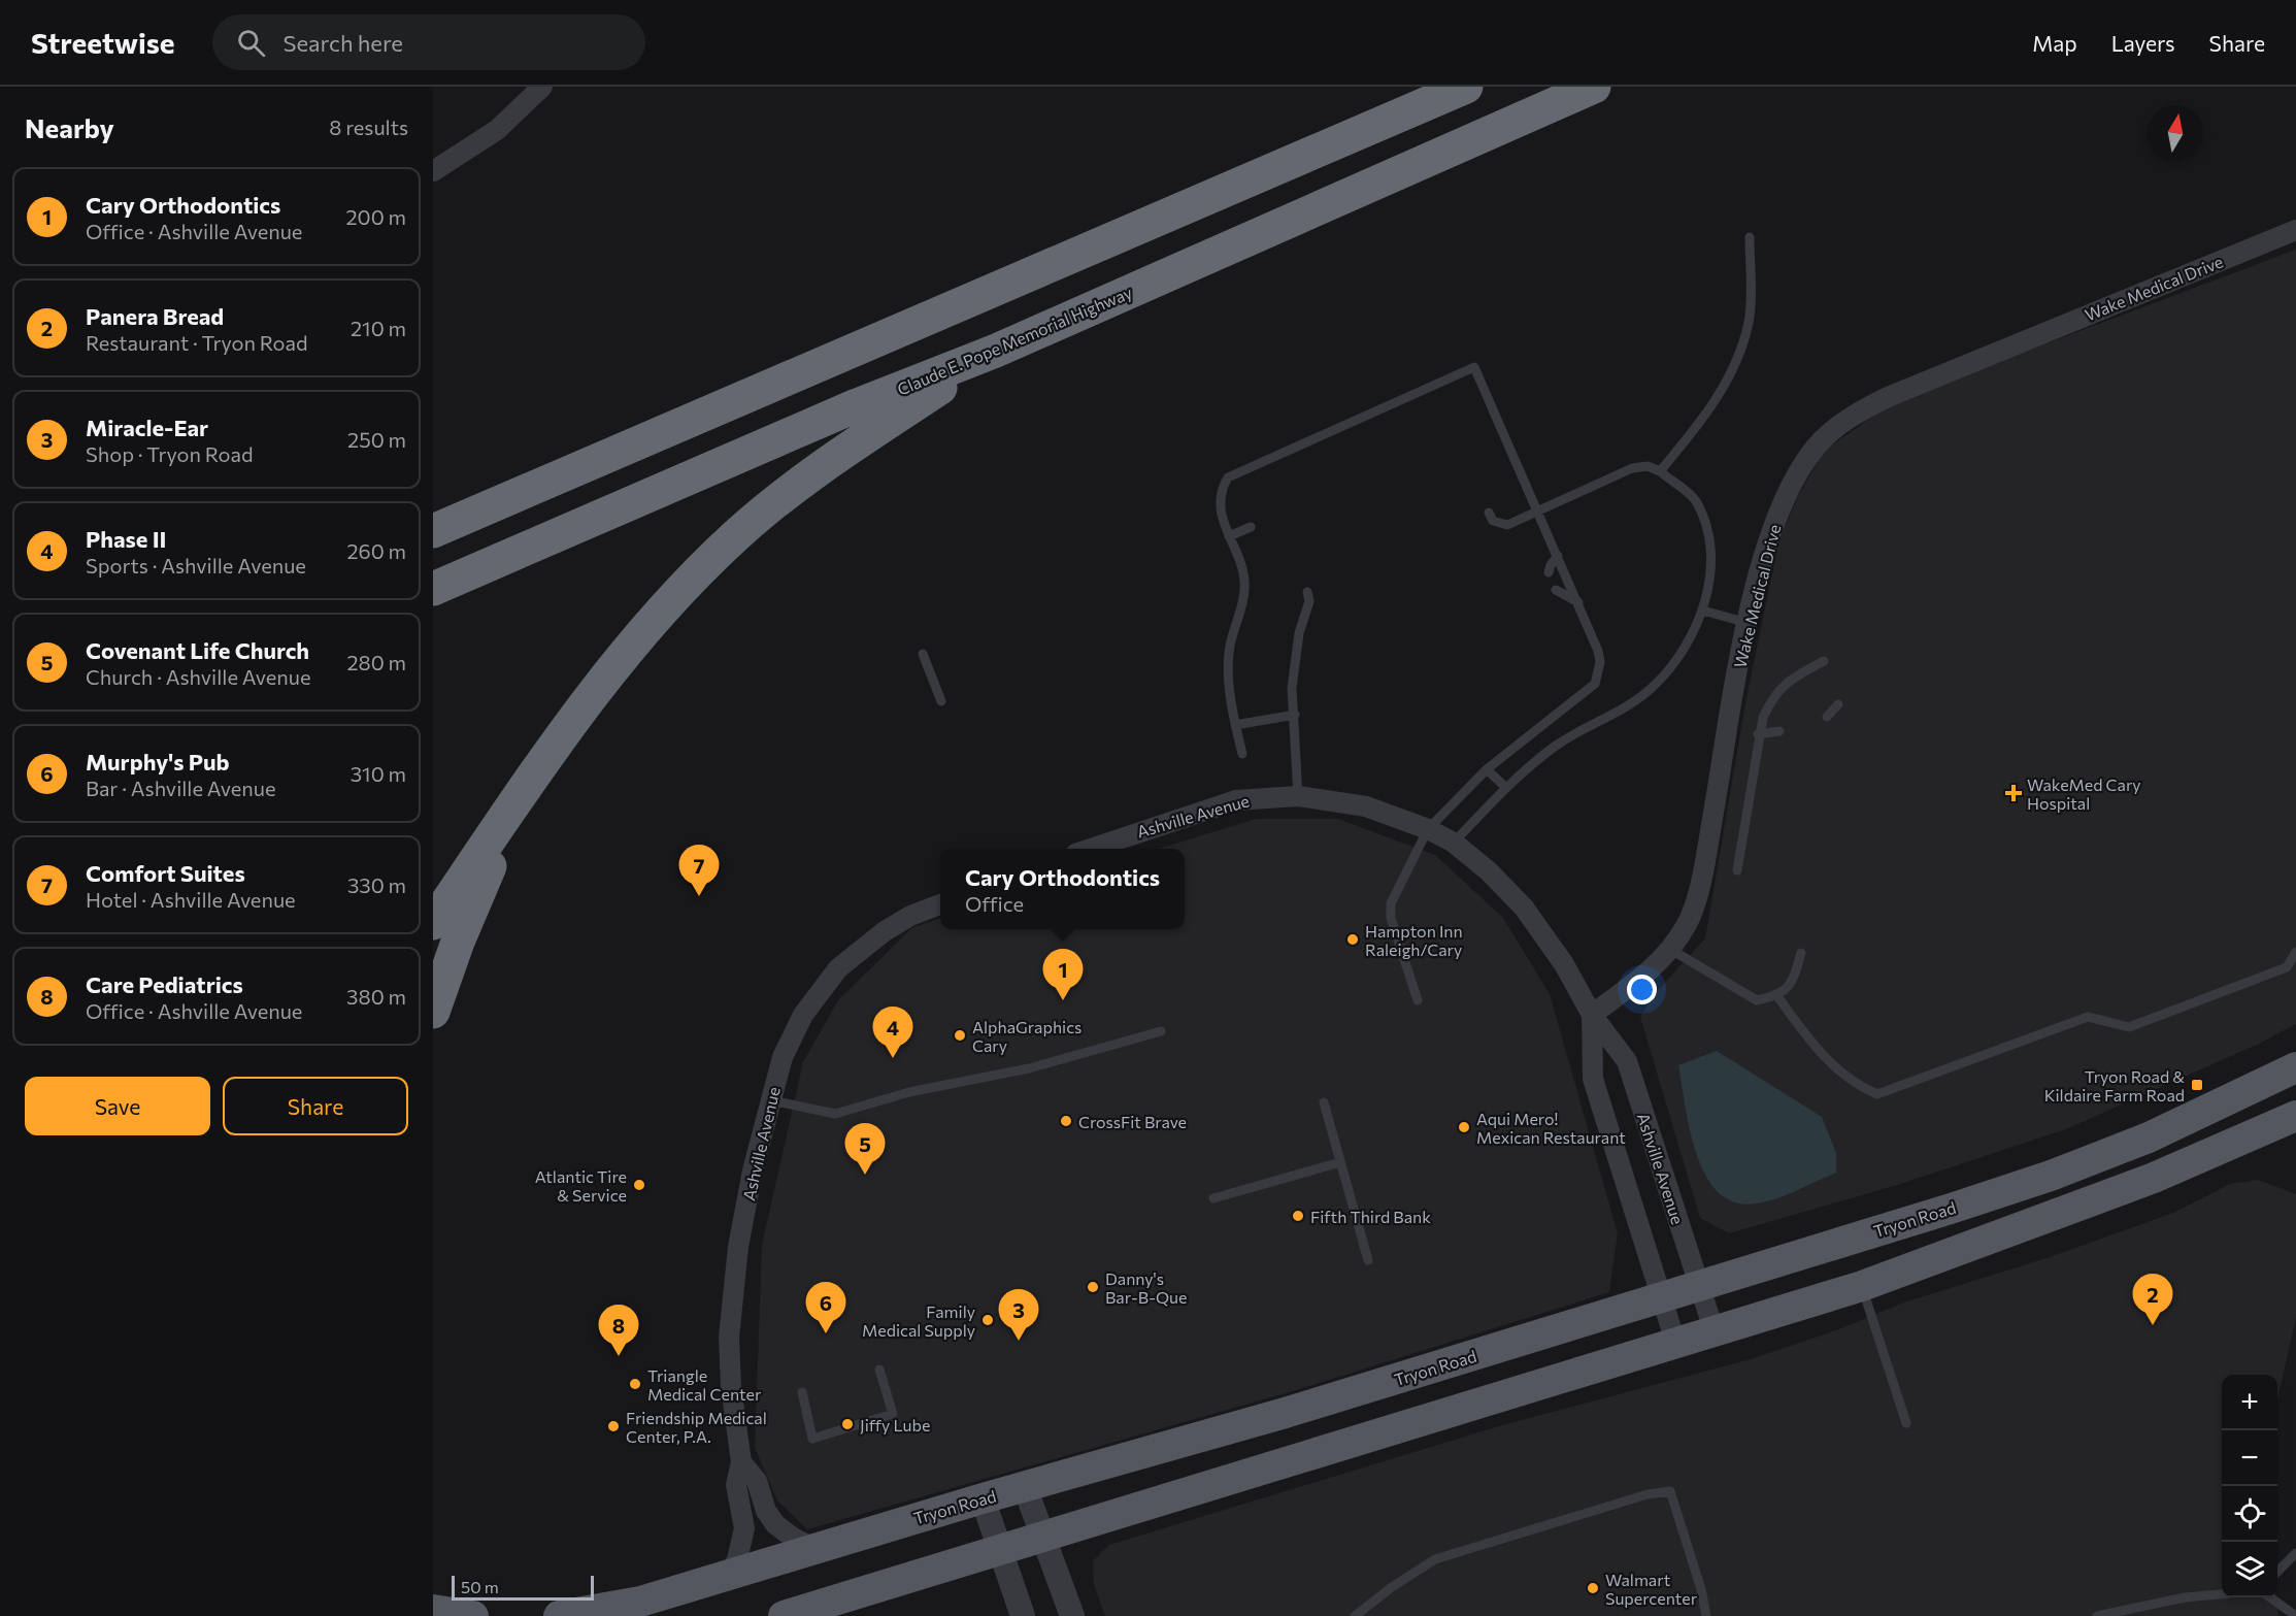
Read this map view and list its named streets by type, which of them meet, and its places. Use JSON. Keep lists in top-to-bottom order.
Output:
{
  "streets": {
    "highway": ["Claude E. Pope Memorial Highway"],
    "main road": ["Tryon Road"],
    "street": ["Wake Medical Drive", "Ashville Avenue"]
  },
  "crossings": [
    ["Wake Medical Drive", "Ashville Avenue"],
    ["Ashville Avenue", "Tryon Road"]
  ],
  "places": {
    "health": ["WakeMed Cary Hospital"],
    "other": [
      "Hampton Inn Raleigh/Cary",
      "AlphaGraphics Cary",
      "CrossFit Brave",
      "Aqui Mero! Mexican Restaurant",
      "Atlantic Tire & Service",
      "Fifth Third Bank",
      "Danny's Bar-B-Que",
      "Family Medical Supply",
      "Triangle Medical Center",
      "Jiffy Lube",
      "Friendship Medical Center, P.A.",
      "Walmart Supercenter"
    ],
    "transit": ["Tryon Road & Kildaire Farm Road"]
  },
  "scale_bar": "50 m",
  "north": "top",
  "page": {
    "header": "Streetwise",
    "search": "Search here",
    "nav": ["Map", "Layers", "Share"],
    "heading": ["Nearby", "8 results"],
    "list": [
      {
        "mark": "1",
        "name": "Cary Orthodontics",
        "note": "Office · Ashville Avenue",
        "value": "200 m"
      },
      {
        "mark": "2",
        "name": "Panera Bread",
        "note": "Restaurant · Tryon Road",
        "value": "210 m"
      },
      {
        "mark": "3",
        "name": "Miracle-Ear",
        "note": "Shop · Tryon Road",
        "value": "250 m"
      },
      {
        "mark": "4",
        "name": "Phase II",
        "note": "Sports · Ashville Avenue",
        "value": "260 m"
      },
      {
        "mark": "5",
        "name": "Covenant Life Church",
        "note": "Church · Ashville Avenue",
        "value": "280 m"
      },
      {
        "mark": "6",
        "name": "Murphy's Pub",
        "note": "Bar · Ashville Avenue",
        "value": "310 m"
      },
      {
        "mark": "7",
        "name": "Comfort Suites",
        "note": "Hotel · Ashville Avenue",
        "value": "330 m"
      },
      {
        "mark": "8",
        "name": "Care Pediatrics",
        "note": "Office · Ashville Avenue",
        "value": "380 m"
      }
    ],
    "pins": [
      "7",
      "1",
      "4",
      "5",
      "2",
      "6",
      "3",
      "8"
    ],
    "popup": ["Cary Orthodontics", "Office"],
    "buttons": ["Save", "Share"],
    "map_buttons": ["+", "−"],
    "scale": "50 m"
  }
}
